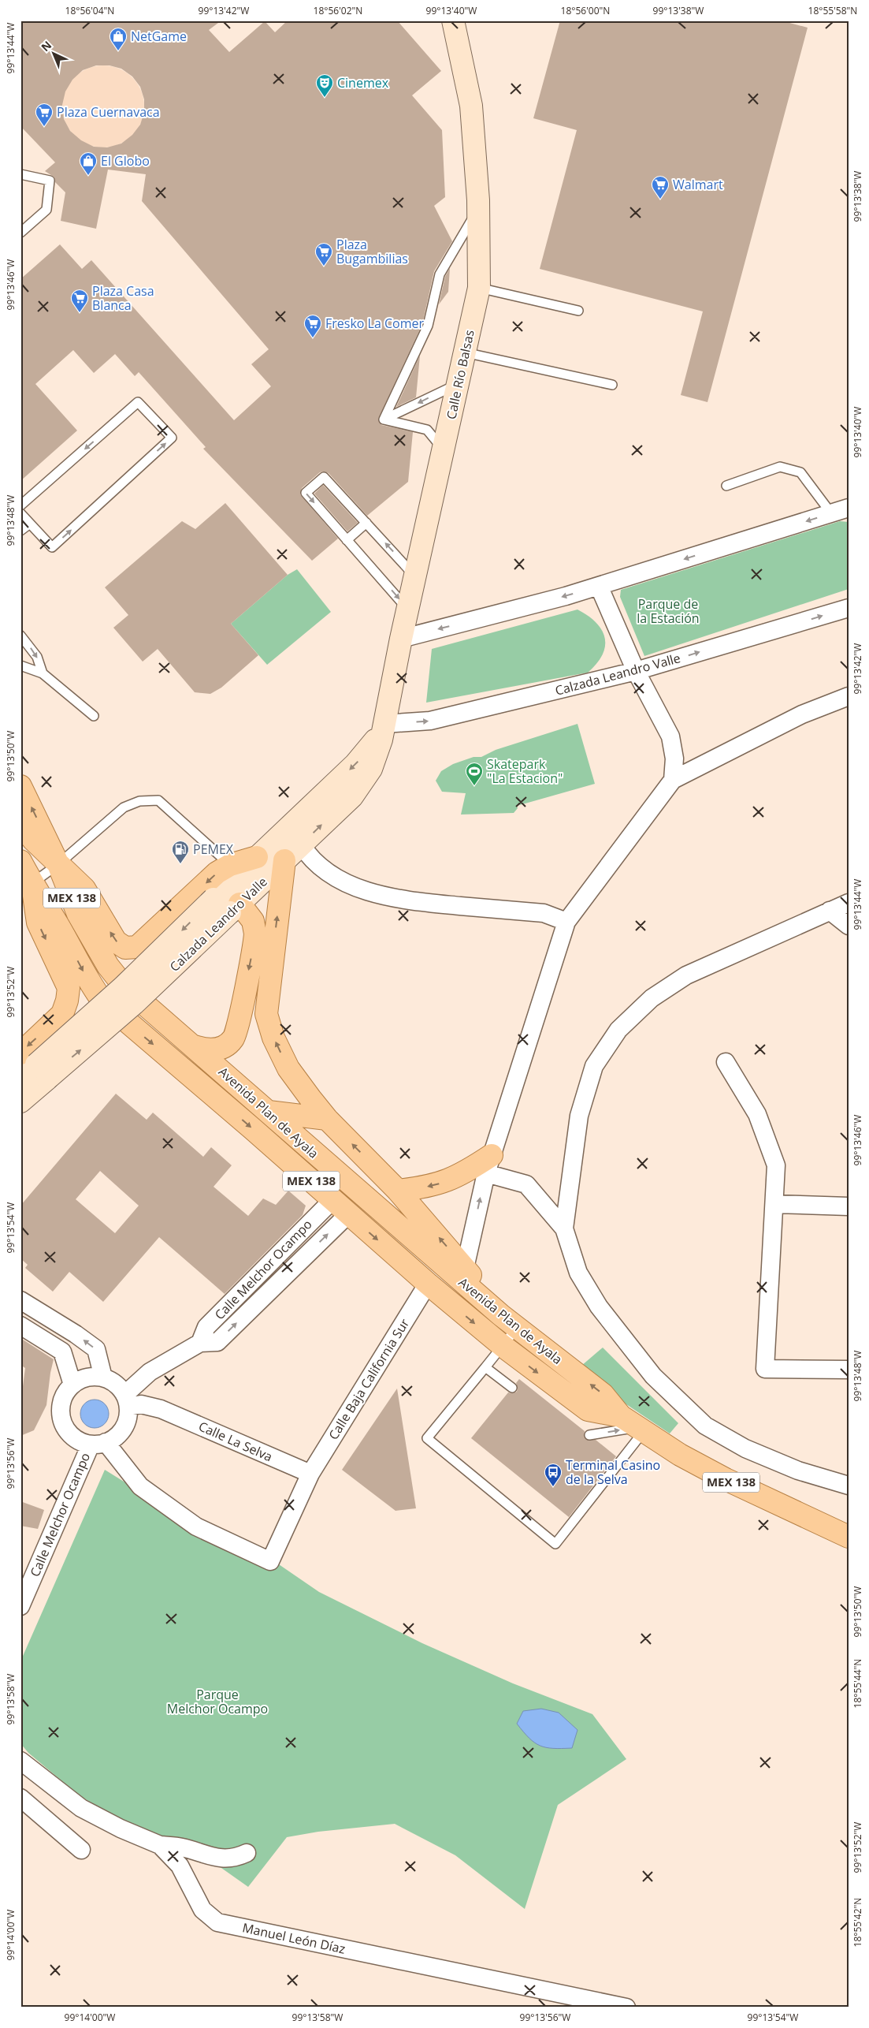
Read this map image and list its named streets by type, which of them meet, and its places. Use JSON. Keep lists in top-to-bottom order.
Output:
{
  "streets": {
    "main road": ["MEX 138", "Avenida Plan de Ayala"],
    "street": [
      "Calle Río Balsas",
      "Calzada Leandro Valle",
      "Calle Melchor Ocampo",
      "Calle Baja California Sur",
      "Calle La Selva",
      "Manuel León Díaz"
    ]
  },
  "crossings": [
    ["Calle Río Balsas", "Calzada Leandro Valle"],
    ["Avenida Plan de Ayala", "Calle Melchor Ocampo"],
    ["Avenida Plan de Ayala", "Calle Baja California Sur"],
    ["Calle Melchor Ocampo", "Calle Baja California Sur"],
    ["Calle Melchor Ocampo", "Calle La Selva"],
    ["Calle Baja California Sur", "Calle La Selva"]
  ],
  "one_way": ["Calle Melchor Ocampo"],
  "parks": ["Parque de la Estación", "Parque Melchor Ocampo"],
  "places": {
    "shop": ["NetGame", "El Globo"],
    "theatre": ["Cinemex"],
    "supermarket": [
      "Plaza Cuernavaca",
      "Walmart",
      "Plaza Bugambilias",
      "Plaza Casa Blanca",
      "Fresko La Comer"
    ],
    "sports": ["Skatepark \"La Estacion\""],
    "fuel station": ["PEMEX"],
    "bus stop": ["Terminal Casino de la Selva"]
  },
  "north": "top left",
  "coordinates": [
    "18°56'04\"N",
    "99°13'42\"W",
    "18°56'02\"N",
    "99°13'40\"W",
    "18°56'00\"N",
    "99°13'38\"W",
    "18°55'58\"N",
    "99°13'44\"W",
    "99°13'46\"W",
    "99°13'48\"W",
    "99°13'50\"W",
    "99°13'52\"W",
    "99°13'54\"W",
    "99°13'56\"W",
    "18°55'44\"N",
    "99°13'58\"W",
    "18°55'42\"N",
    "99°14'00\"W"
  ]
}
